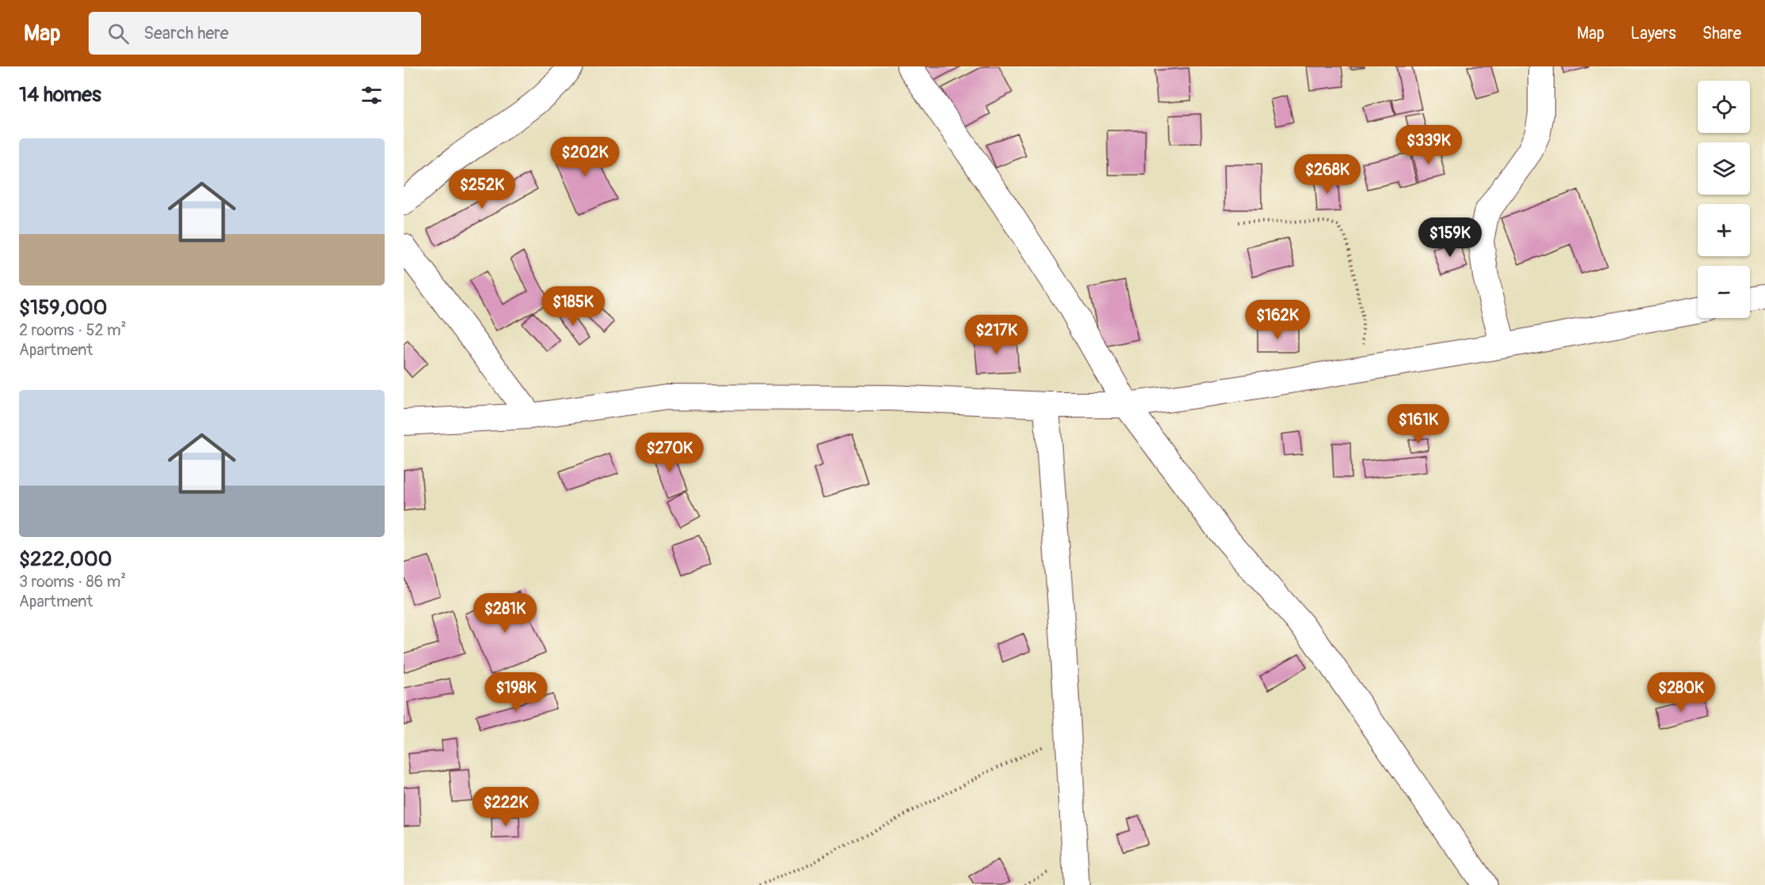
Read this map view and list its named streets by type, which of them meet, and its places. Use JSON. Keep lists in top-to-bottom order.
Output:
{
  "page": {
    "header": "Map",
    "search": "Search here",
    "nav": ["Map", "Layers", "Share"],
    "heading": "14 homes",
    "map_buttons": ["+", "−"],
    "list": [
      {
        "name": "$159,000",
        "note": "2 rooms · 52 m² · Apartment"
      },
      {
        "name": "$222,000",
        "note": "3 rooms · 86 m² · Apartment"
      }
    ],
    "price": [
      "$339K",
      "$202K",
      "$268K",
      "$252K",
      "$159K",
      "$185K",
      "$162K",
      "$217K",
      "$161K",
      "$270K",
      "$281K",
      "$198K",
      "$280K",
      "$222K"
    ]
  }
}
